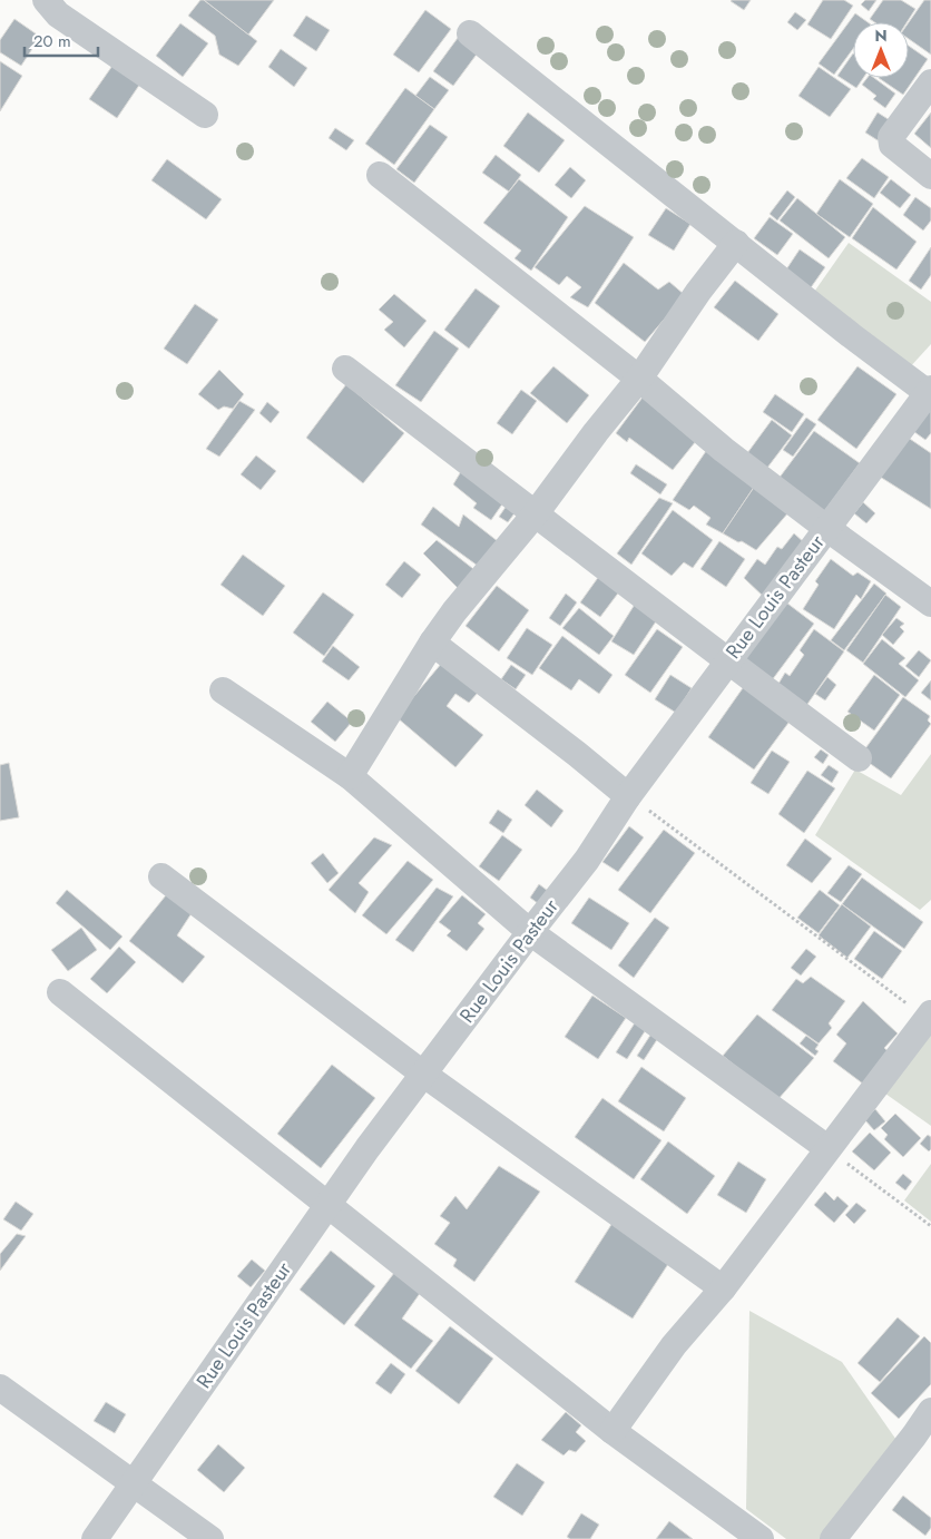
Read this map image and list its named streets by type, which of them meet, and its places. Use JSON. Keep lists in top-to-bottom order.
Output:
{
  "streets": {
    "street": ["Rue Louis Pasteur"]
  },
  "scale_bar": "20 m",
  "north": "top"
}
